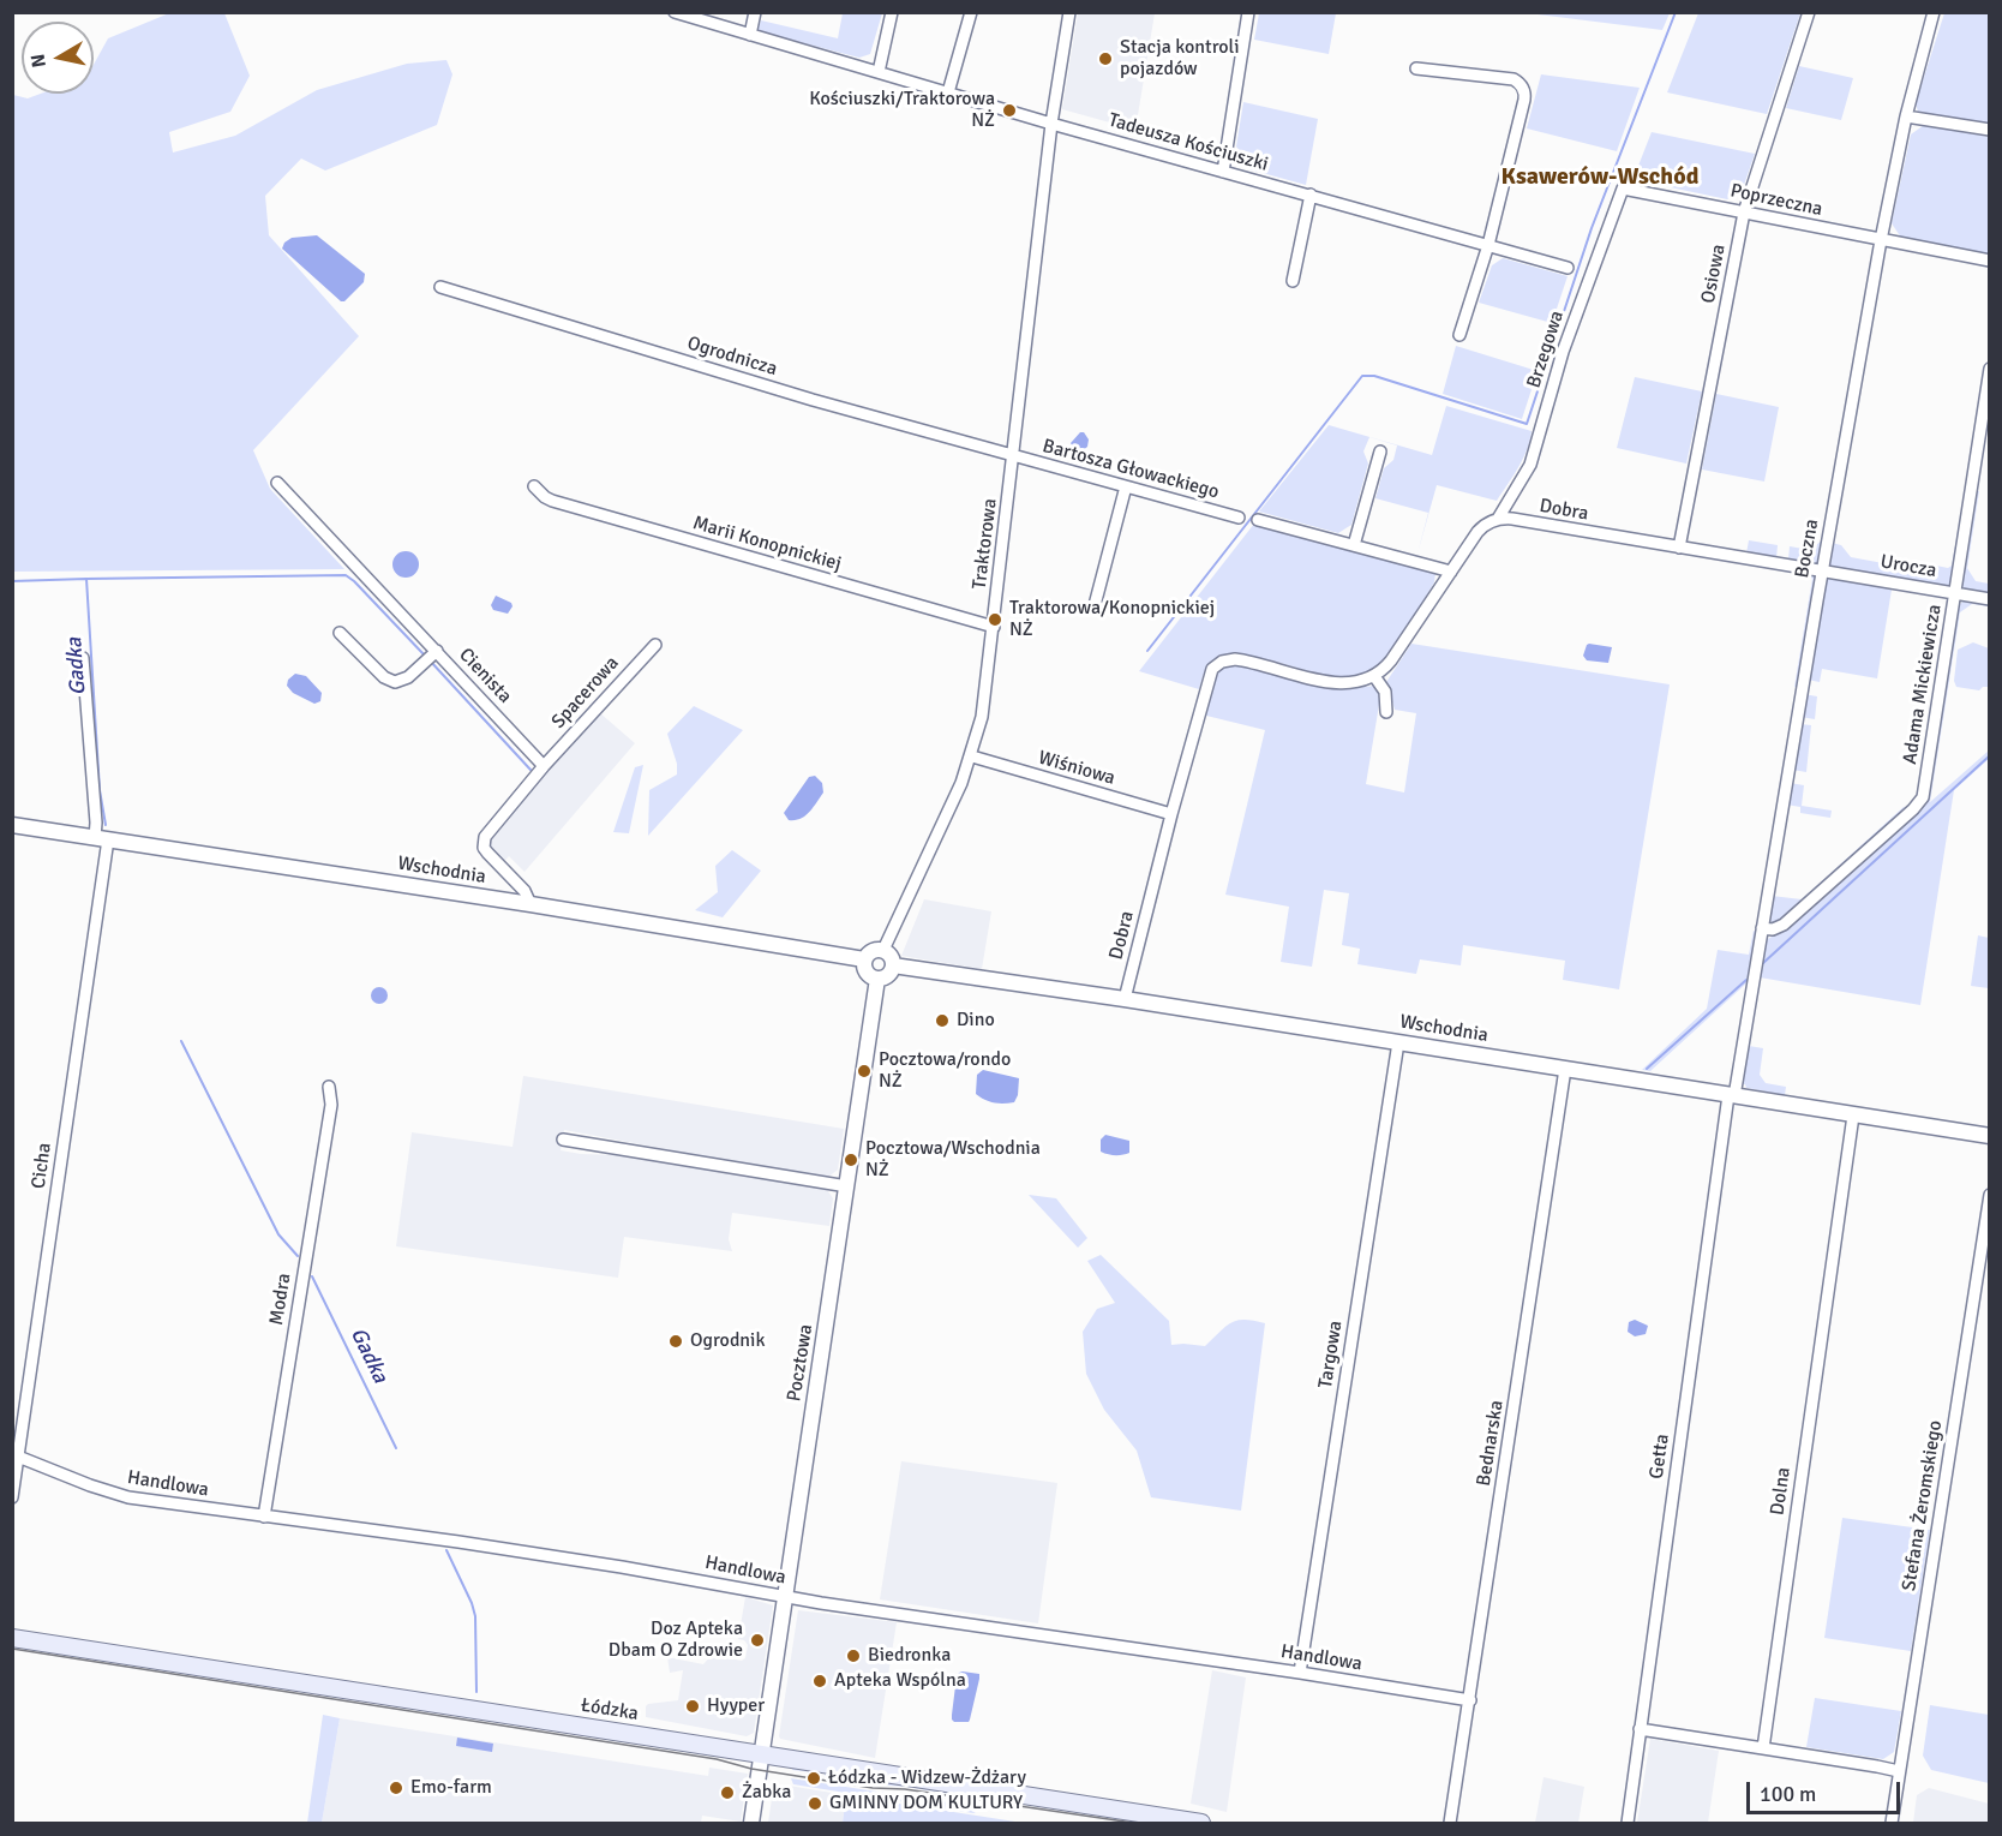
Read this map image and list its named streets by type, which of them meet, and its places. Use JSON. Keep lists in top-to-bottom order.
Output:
{
  "streets": {
    "main road": ["Łódzka"],
    "street": [
      "Tadeusza Kościuszki",
      "Poprzeczna",
      "Osiowa",
      "Brzegowa",
      "Ogrodnicza",
      "Bartosza Głowackiego",
      "Dobra",
      "Marii Konopnickiej",
      "Traktorowa",
      "Boczna",
      "Urocza",
      "Cienista",
      "Adama Mickiewicza",
      "Spacerowa",
      "Wiśniowa",
      "Wschodnia",
      "Cicha",
      "Modra",
      "Targowa",
      "Pocztowa",
      "Bednarska",
      "Getta",
      "Handlowa",
      "Dolna",
      "Stefana Żeromskiego"
    ]
  },
  "crossings": [
    ["Tadeusza Kościuszki", "Traktorowa"],
    ["Poprzeczna", "Osiowa"],
    ["Poprzeczna", "Brzegowa"],
    ["Poprzeczna", "Boczna"],
    ["Osiowa", "Dobra"],
    ["Brzegowa", "Dobra"],
    ["Ogrodnicza", "Bartosza Głowackiego"],
    ["Ogrodnicza", "Traktorowa"],
    ["Bartosza Głowackiego", "Traktorowa"],
    ["Dobra", "Boczna"],
    ["Dobra", "Urocza"],
    ["Dobra", "Wiśniowa"],
    ["Dobra", "Wschodnia"],
    ["Marii Konopnickiej", "Traktorowa"],
    ["Traktorowa", "Wiśniowa"],
    ["Traktorowa", "Wschodnia"],
    ["Traktorowa", "Pocztowa"],
    ["Boczna", "Urocza"],
    ["Boczna", "Adama Mickiewicza"],
    ["Boczna", "Wschodnia"],
    ["Boczna", "Getta"],
    ["Urocza", "Adama Mickiewicza"],
    ["Cienista", "Spacerowa"],
    ["Wschodnia", "Cicha"],
    ["Wschodnia", "Targowa"],
    ["Wschodnia", "Pocztowa"],
    ["Wschodnia", "Bednarska"],
    ["Wschodnia", "Getta"],
    ["Wschodnia", "Dolna"],
    ["Cicha", "Handlowa"],
    ["Modra", "Handlowa"],
    ["Targowa", "Handlowa"],
    ["Pocztowa", "Handlowa"],
    ["Pocztowa", "Łódzka"],
    ["Bednarska", "Handlowa"]
  ],
  "districts": ["Ksawerów-Wschód"],
  "water": ["Gadka"],
  "places": [
    "Stacja kontroli pojazdów",
    "Kościuszki/Traktorowa NŻ",
    "Traktorowa/Konopnickiej NŻ",
    "Dino",
    "Pocztowa/rondo NŻ",
    "Pocztowa/Wschodnia NŻ",
    "Ogrodnik",
    "Doz Apteka Dbam O Zdrowie",
    "Biedronka",
    "Apteka Wspólna",
    "Hyyper",
    "Łódzka - Widzew-Żdżary",
    "Emo-farm",
    "Żabka",
    "GMINNY DOM KULTURY"
  ],
  "scale_bar": "100 m",
  "north": "left"
}
